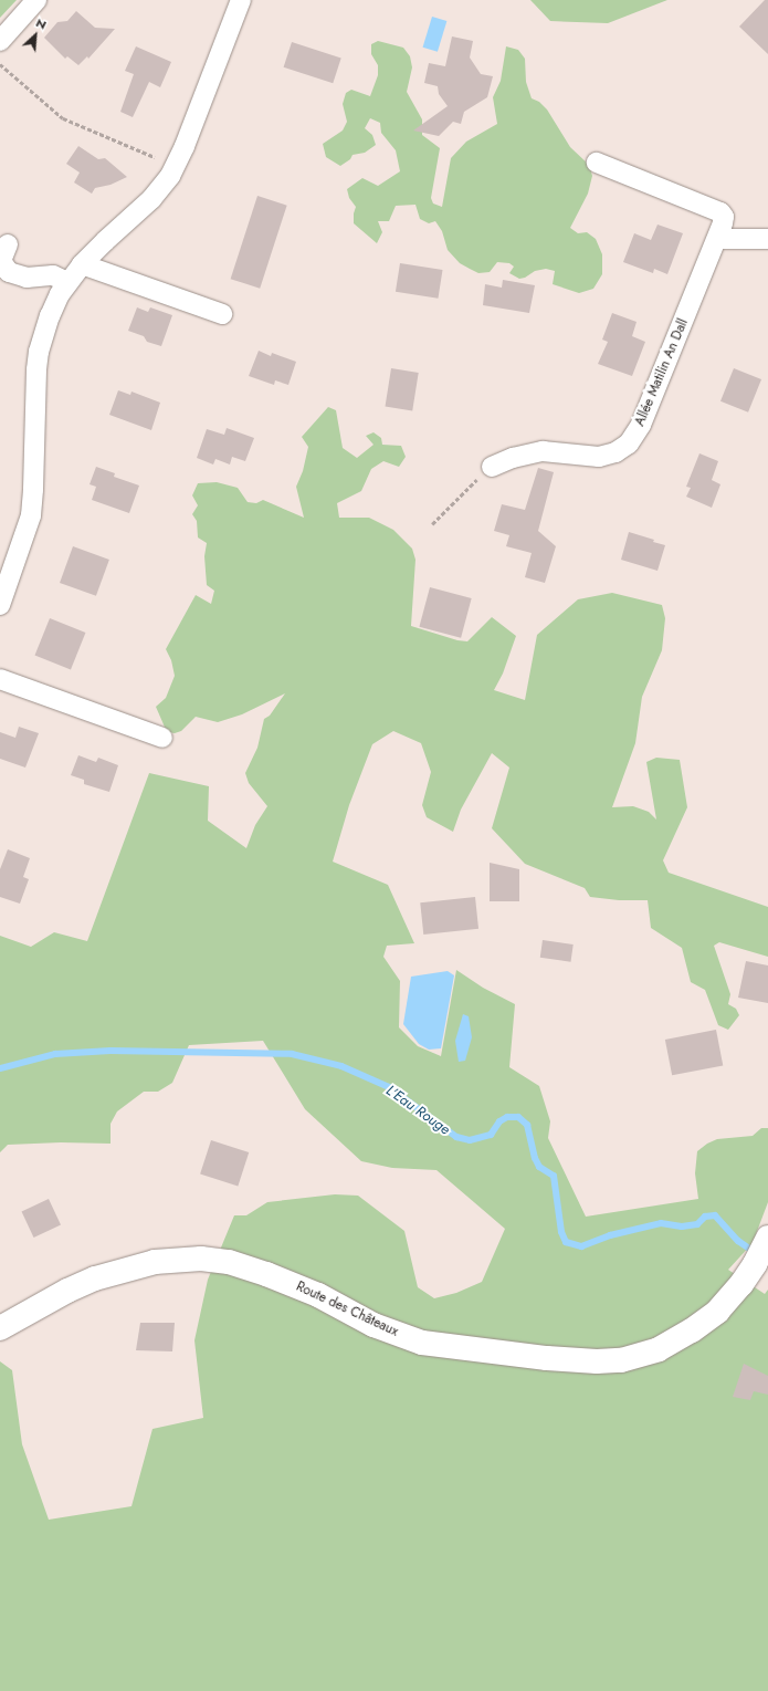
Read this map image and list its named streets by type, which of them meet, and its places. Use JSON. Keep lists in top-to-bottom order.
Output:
{
  "streets": {
    "street": ["Allée Matilin An Dall", "Route des Châteaux"]
  },
  "water": ["L'Eau Rouge"],
  "north": "top right"
}
